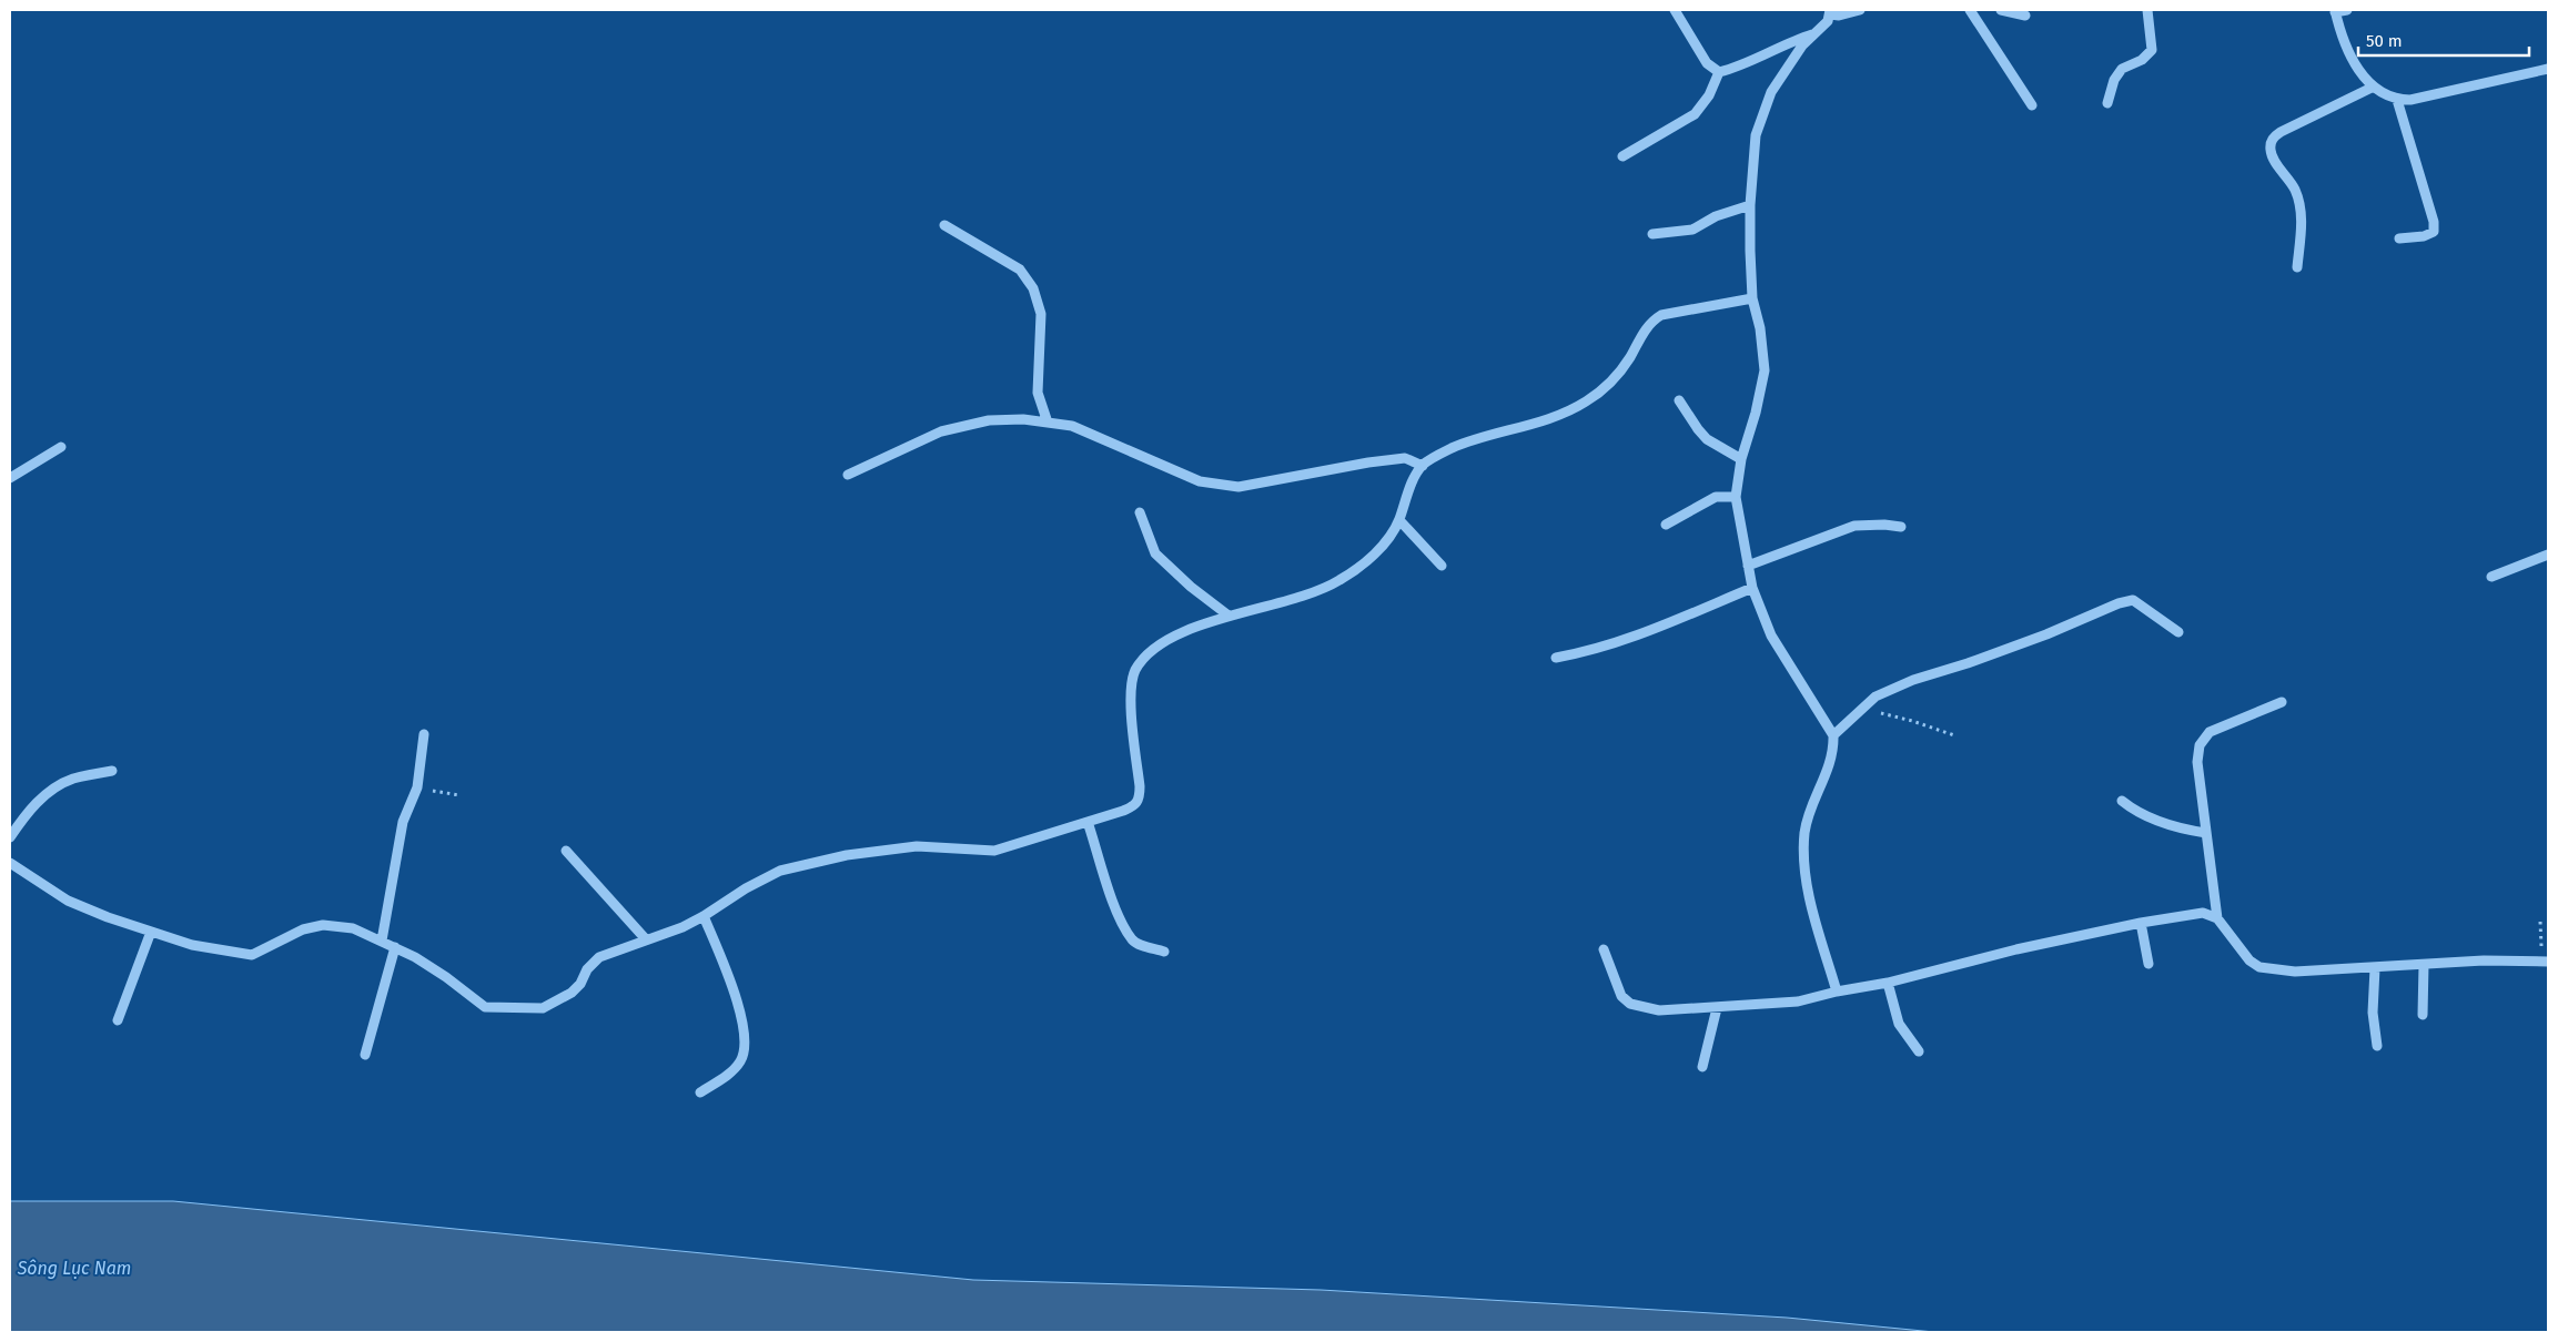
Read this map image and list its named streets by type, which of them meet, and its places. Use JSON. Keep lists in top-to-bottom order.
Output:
{
  "water": ["Sông Lục Nam"],
  "scale_bar": "50 m"
}
